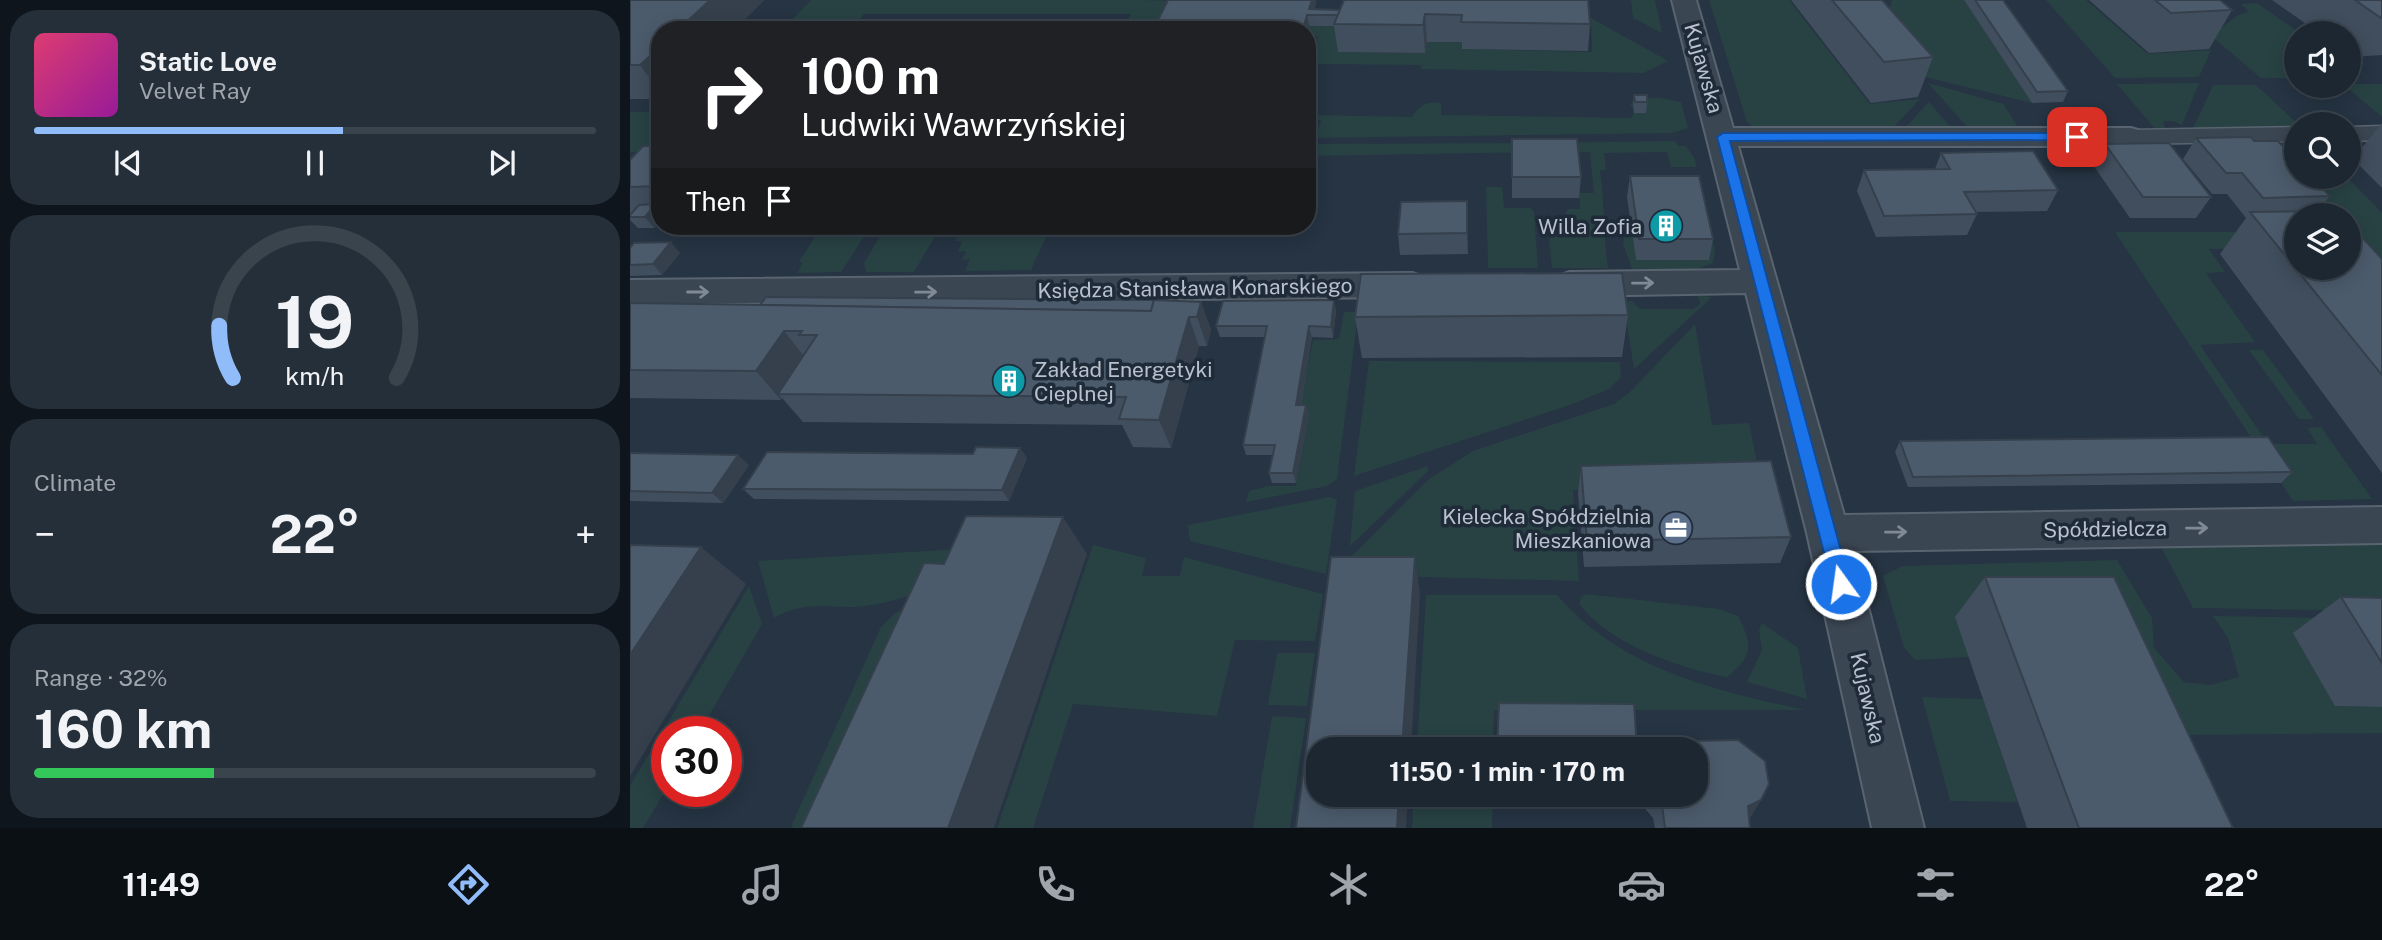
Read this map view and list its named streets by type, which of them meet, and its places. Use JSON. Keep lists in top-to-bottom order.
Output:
{
  "streets": {
    "street": ["Kujawska", "Księdza Stanisława Konarskiego", "Spółdzielcza"]
  },
  "crossings": [
    ["Kujawska", "Spółdzielcza"]
  ],
  "one_way": ["Księdza Stanisława Konarskiego", "Spółdzielcza"],
  "places": {
    "building": ["Willa Zofia", "Zakład Energetyki Cieplnej"],
    "office": ["Kielecka Spółdzielnia Mieszkaniowa"]
  },
  "page": {
    "turn": ["100 m", "Ludwiki Wawrzyńskiej"],
    "song": ["Static Love", "Velvet Ray"],
    "then": "Then",
    "tile": [
      "Climate",
      ["Range · 32%", "160 km"]
    ],
    "heat": ["−", "22°", "+"],
    "limit": "30",
    "trip": "11:50 · 1 min · 170 m",
    "tabs": ["11:49", "22°"],
    "gauge": ["19", "km/h"]
  }
}
